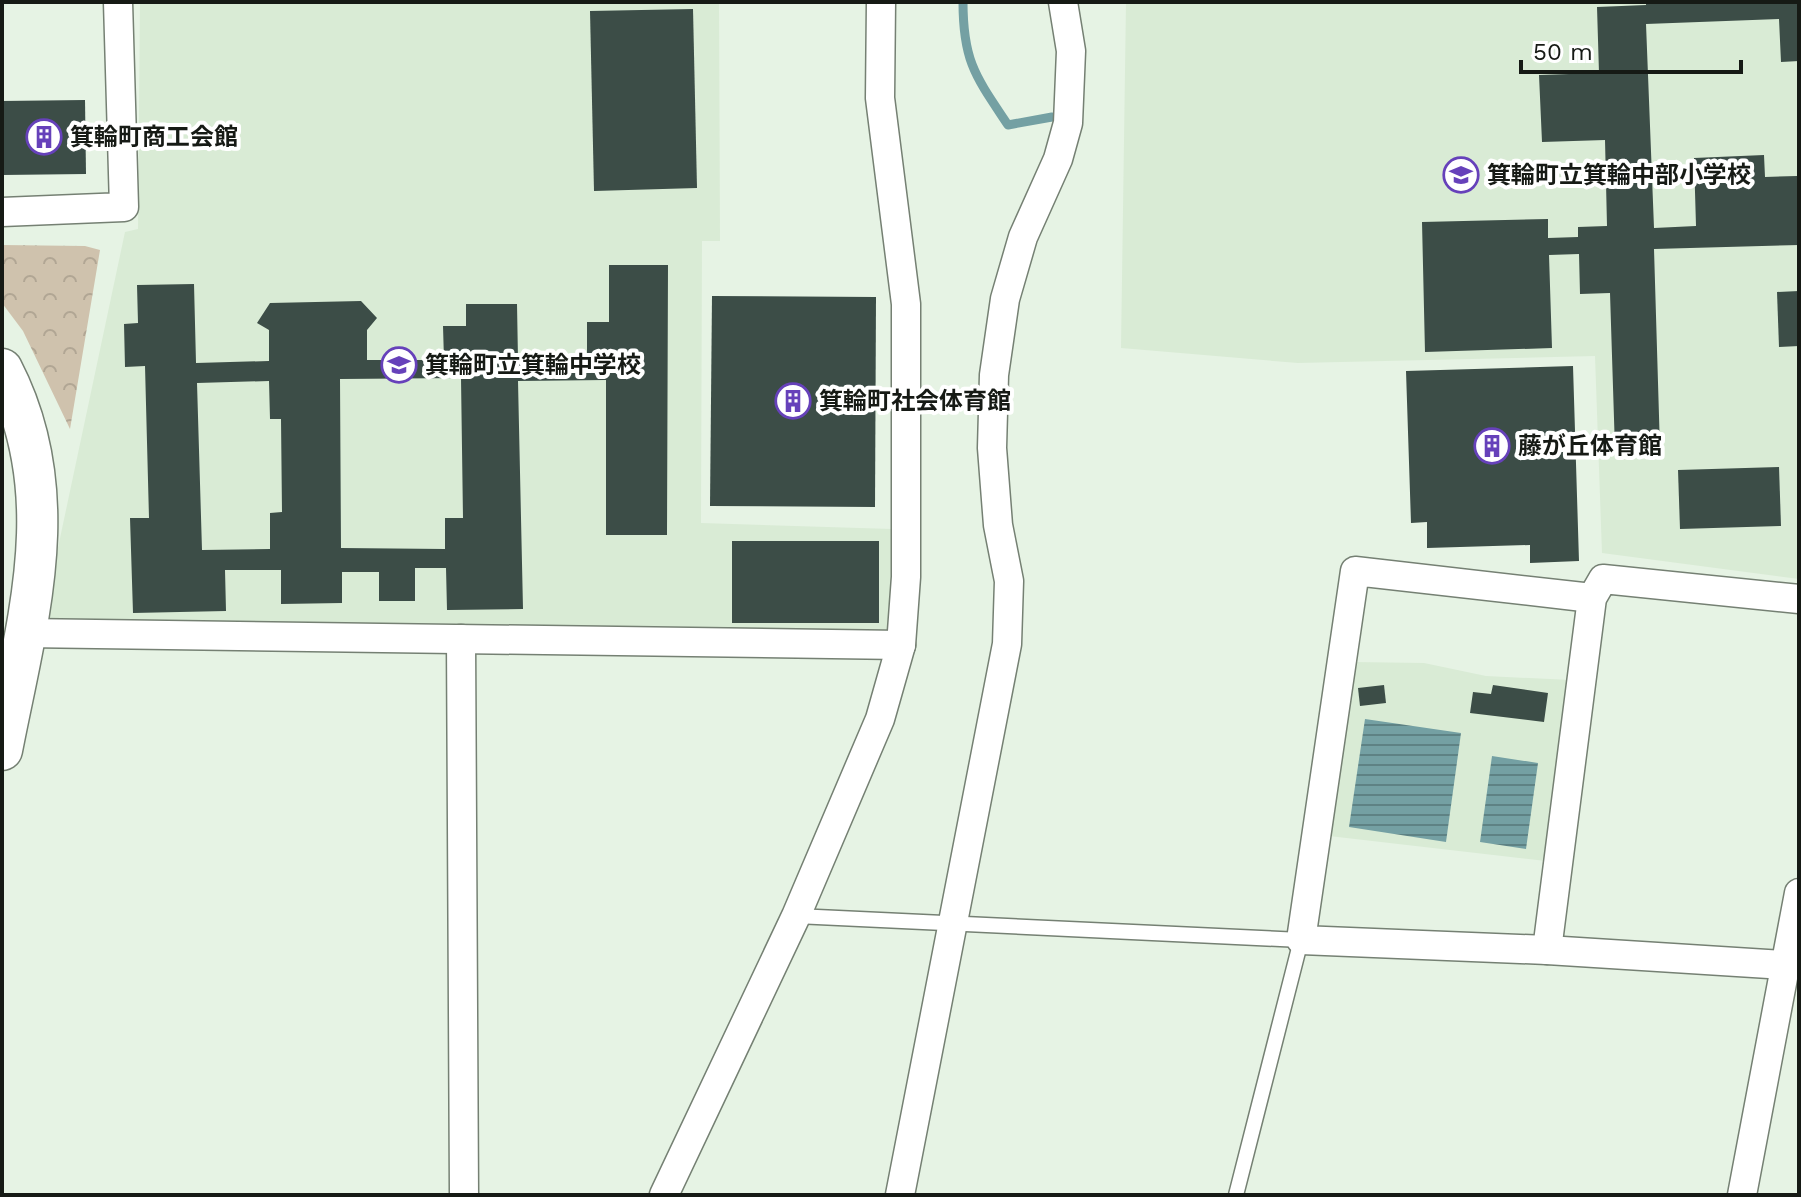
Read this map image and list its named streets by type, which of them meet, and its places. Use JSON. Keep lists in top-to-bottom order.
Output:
{
  "places": {
    "building": ["箕輪町商工会館", "箕輪町社会体育館", "藤が丘体育館"],
    "school or university": ["箕輪町立箕輪中部小学校", "箕輪町立箕輪中学校"]
  },
  "scale_bar": "50 m"
}
